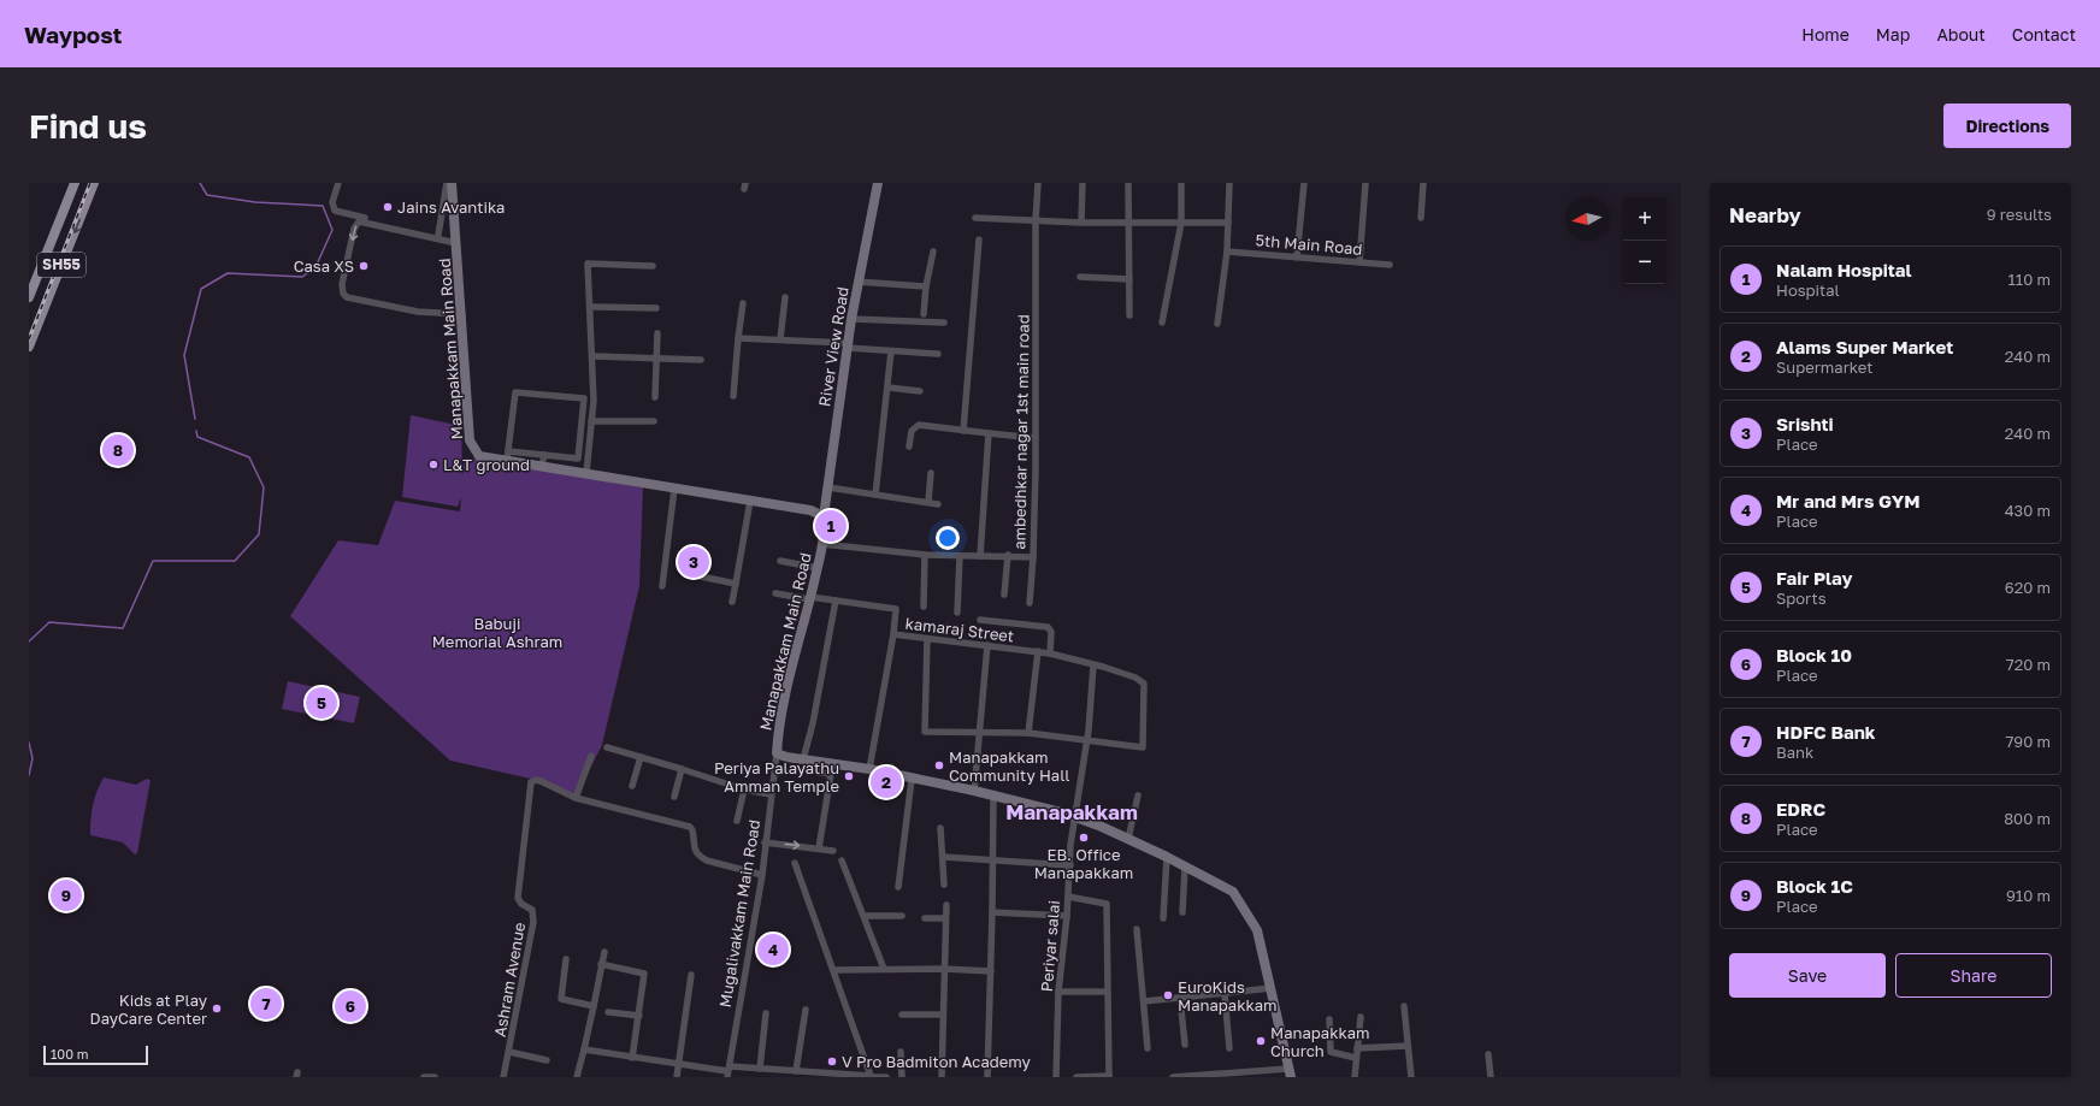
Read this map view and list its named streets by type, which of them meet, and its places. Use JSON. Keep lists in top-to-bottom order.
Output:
{
  "streets": {
    "main road": ["SH55", "River View Road", "Manapakkam Main Road"],
    "street": [
      "5th Main Road",
      "ambedhkar nagar 1st main road",
      "kamaraj Street",
      "Mugalivakkam Main Road",
      "Periyar salai",
      "Ashram Avenue"
    ]
  },
  "crossings": [
    ["River View Road", "Manapakkam Main Road"],
    ["Manapakkam Main Road", "ambedhkar nagar 1st main road"],
    ["Manapakkam Main Road", "kamaraj Street"],
    ["Manapakkam Main Road", "Mugalivakkam Main Road"],
    ["Manapakkam Main Road", "Periyar salai"],
    ["kamaraj Street", "Periyar salai"]
  ],
  "districts": ["Manapakkam"],
  "parks": ["Babuji Memorial Ashram"],
  "places": [
    "Jains Avantika",
    "Casa XS",
    "L&T ground",
    "Manapakkam Community Hall",
    "Periya Palayathu Amman Temple",
    "EB. Office Manapakkam",
    "EuroKids Manapakkam",
    "Kids at Play DayCare Center",
    "Manapakkam Church",
    "V Pro Badmiton Academy"
  ],
  "scale_bar": "100 m",
  "north": "left",
  "page": {
    "header": "Waypost",
    "nav": [
      "Home",
      "Map",
      "About",
      "Contact"
    ],
    "buttons": [
      "Directions",
      ["Save", "Share"]
    ],
    "title": "Find us",
    "heading": ["Nearby", "9 results"],
    "map_buttons": ["+", "−"],
    "list": [
      {
        "mark": "1",
        "name": "Nalam Hospital",
        "note": "Hospital",
        "value": "110 m"
      },
      {
        "mark": "2",
        "name": "Alams Super Market",
        "note": "Supermarket",
        "value": "240 m"
      },
      {
        "mark": "3",
        "name": "Srishti",
        "note": "Place",
        "value": "240 m"
      },
      {
        "mark": "4",
        "name": "Mr and Mrs GYM",
        "note": "Place",
        "value": "430 m"
      },
      {
        "mark": "5",
        "name": "Fair Play",
        "note": "Sports",
        "value": "620 m"
      },
      {
        "mark": "6",
        "name": "Block 10",
        "note": "Place",
        "value": "720 m"
      },
      {
        "mark": "7",
        "name": "HDFC Bank",
        "note": "Bank",
        "value": "790 m"
      },
      {
        "mark": "8",
        "name": "EDRC",
        "note": "Place",
        "value": "800 m"
      },
      {
        "mark": "9",
        "name": "Block 1C",
        "note": "Place",
        "value": "910 m"
      }
    ],
    "pins": [
      "8",
      "1",
      "3",
      "5",
      "2",
      "9",
      "4",
      "7",
      "6"
    ],
    "scale": "100 m"
  }
}
